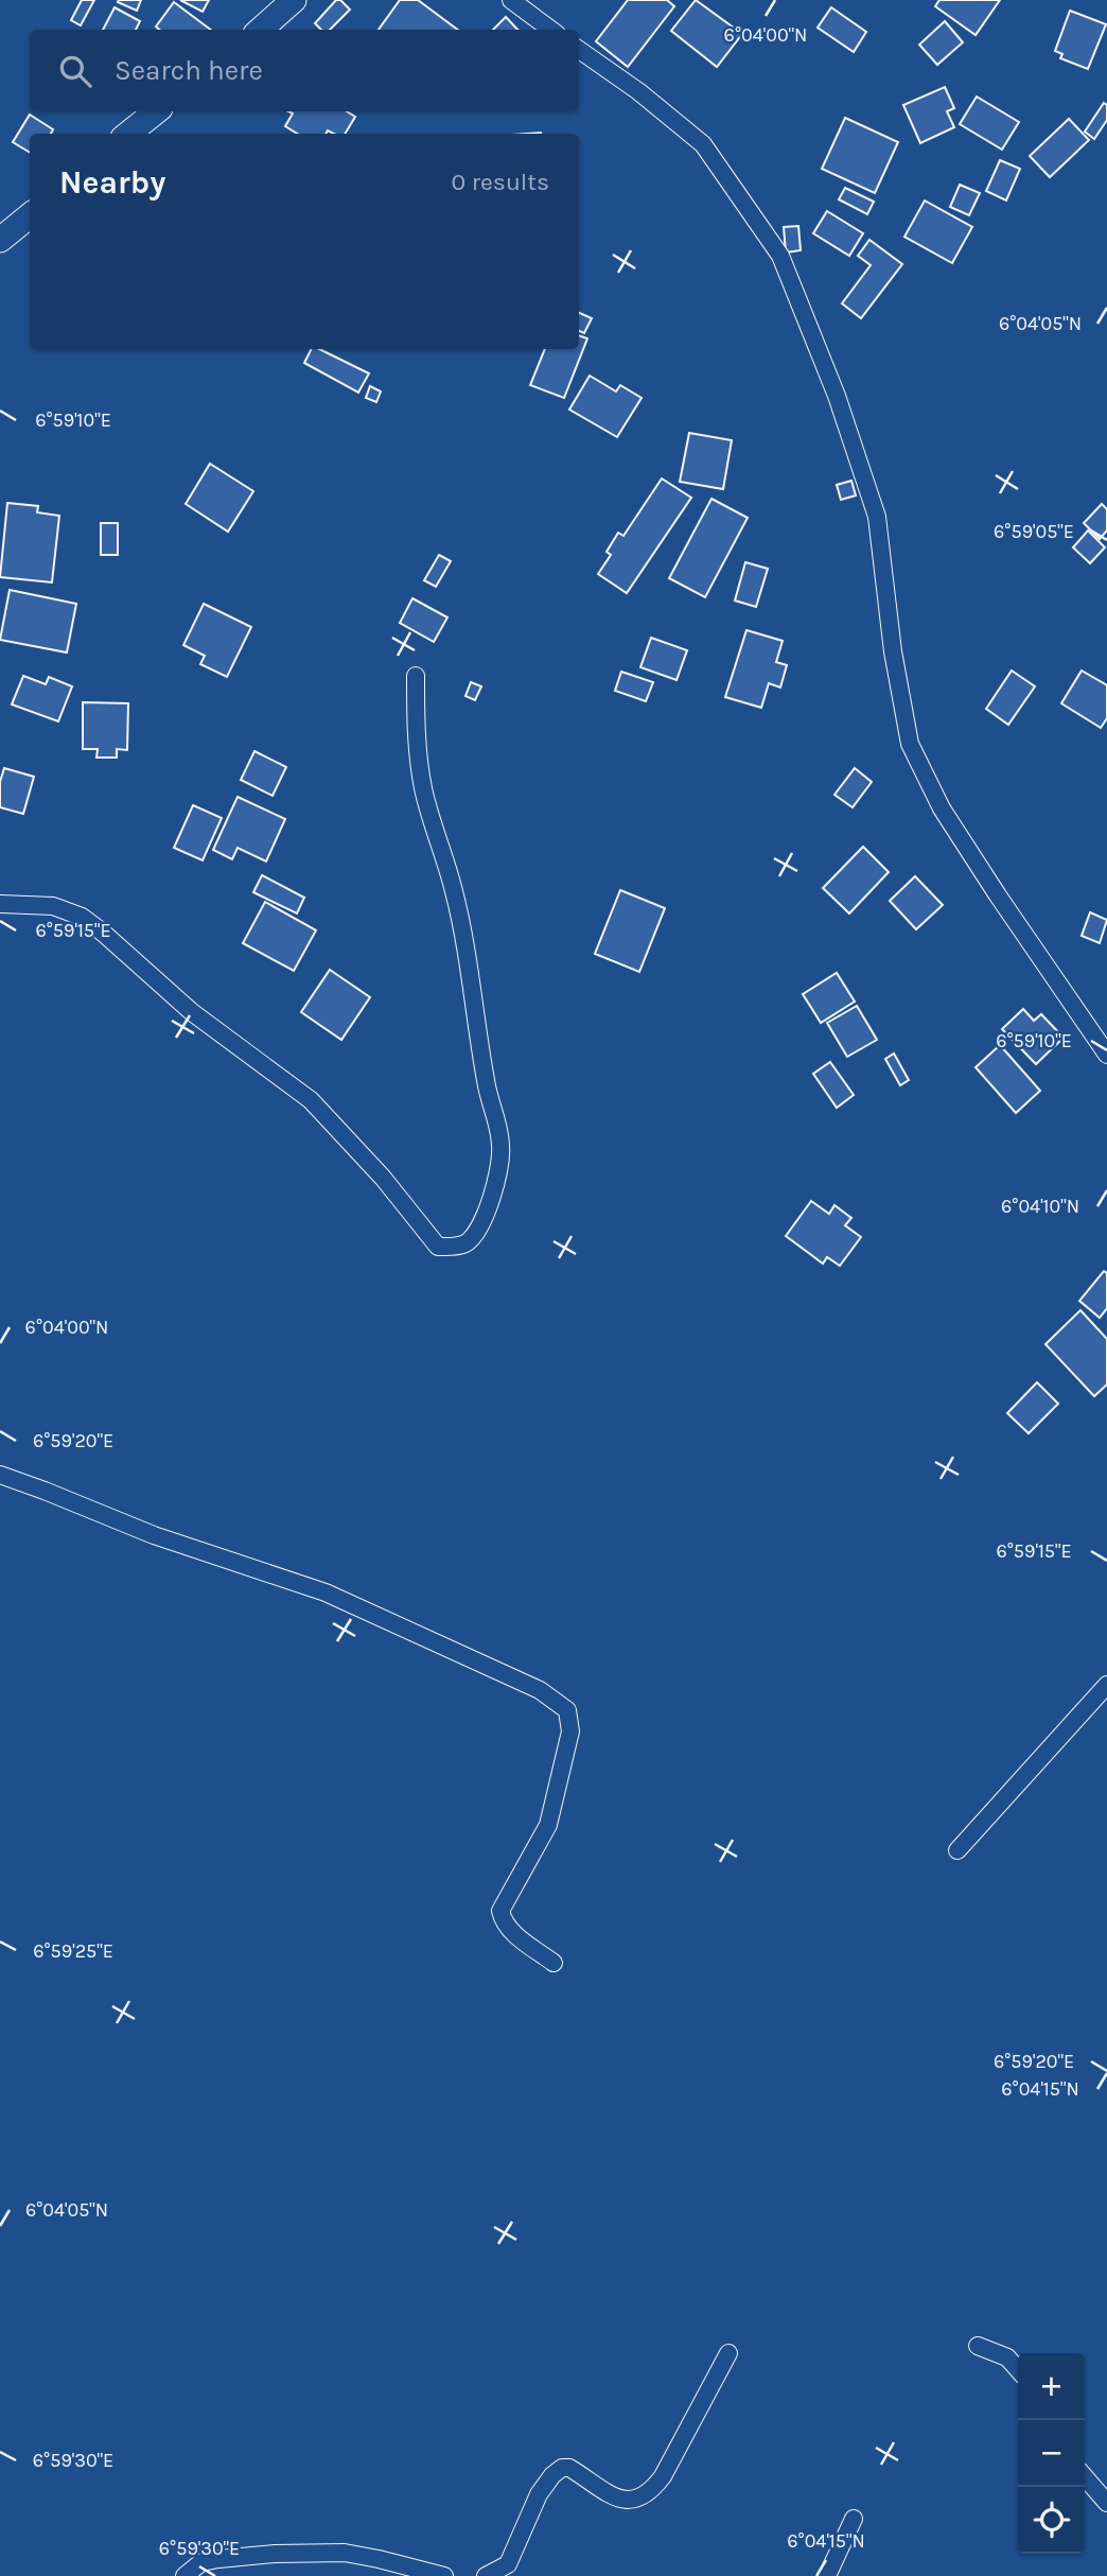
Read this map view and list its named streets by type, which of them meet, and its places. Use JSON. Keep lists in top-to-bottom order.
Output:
{
  "page": {
    "search": "Search here",
    "heading": ["Nearby", "0 results"],
    "map_buttons": ["+", "−"]
  },
  "coordinates": [
    "6°04'00\"N",
    "6°04'05\"N",
    "6°59'10\"E",
    "6°59'05\"E",
    "6°59'15\"E",
    "6°04'10\"N",
    "6°59'20\"E",
    "6°59'25\"E",
    "6°04'15\"N",
    "6°59'30\"E"
  ]
}
